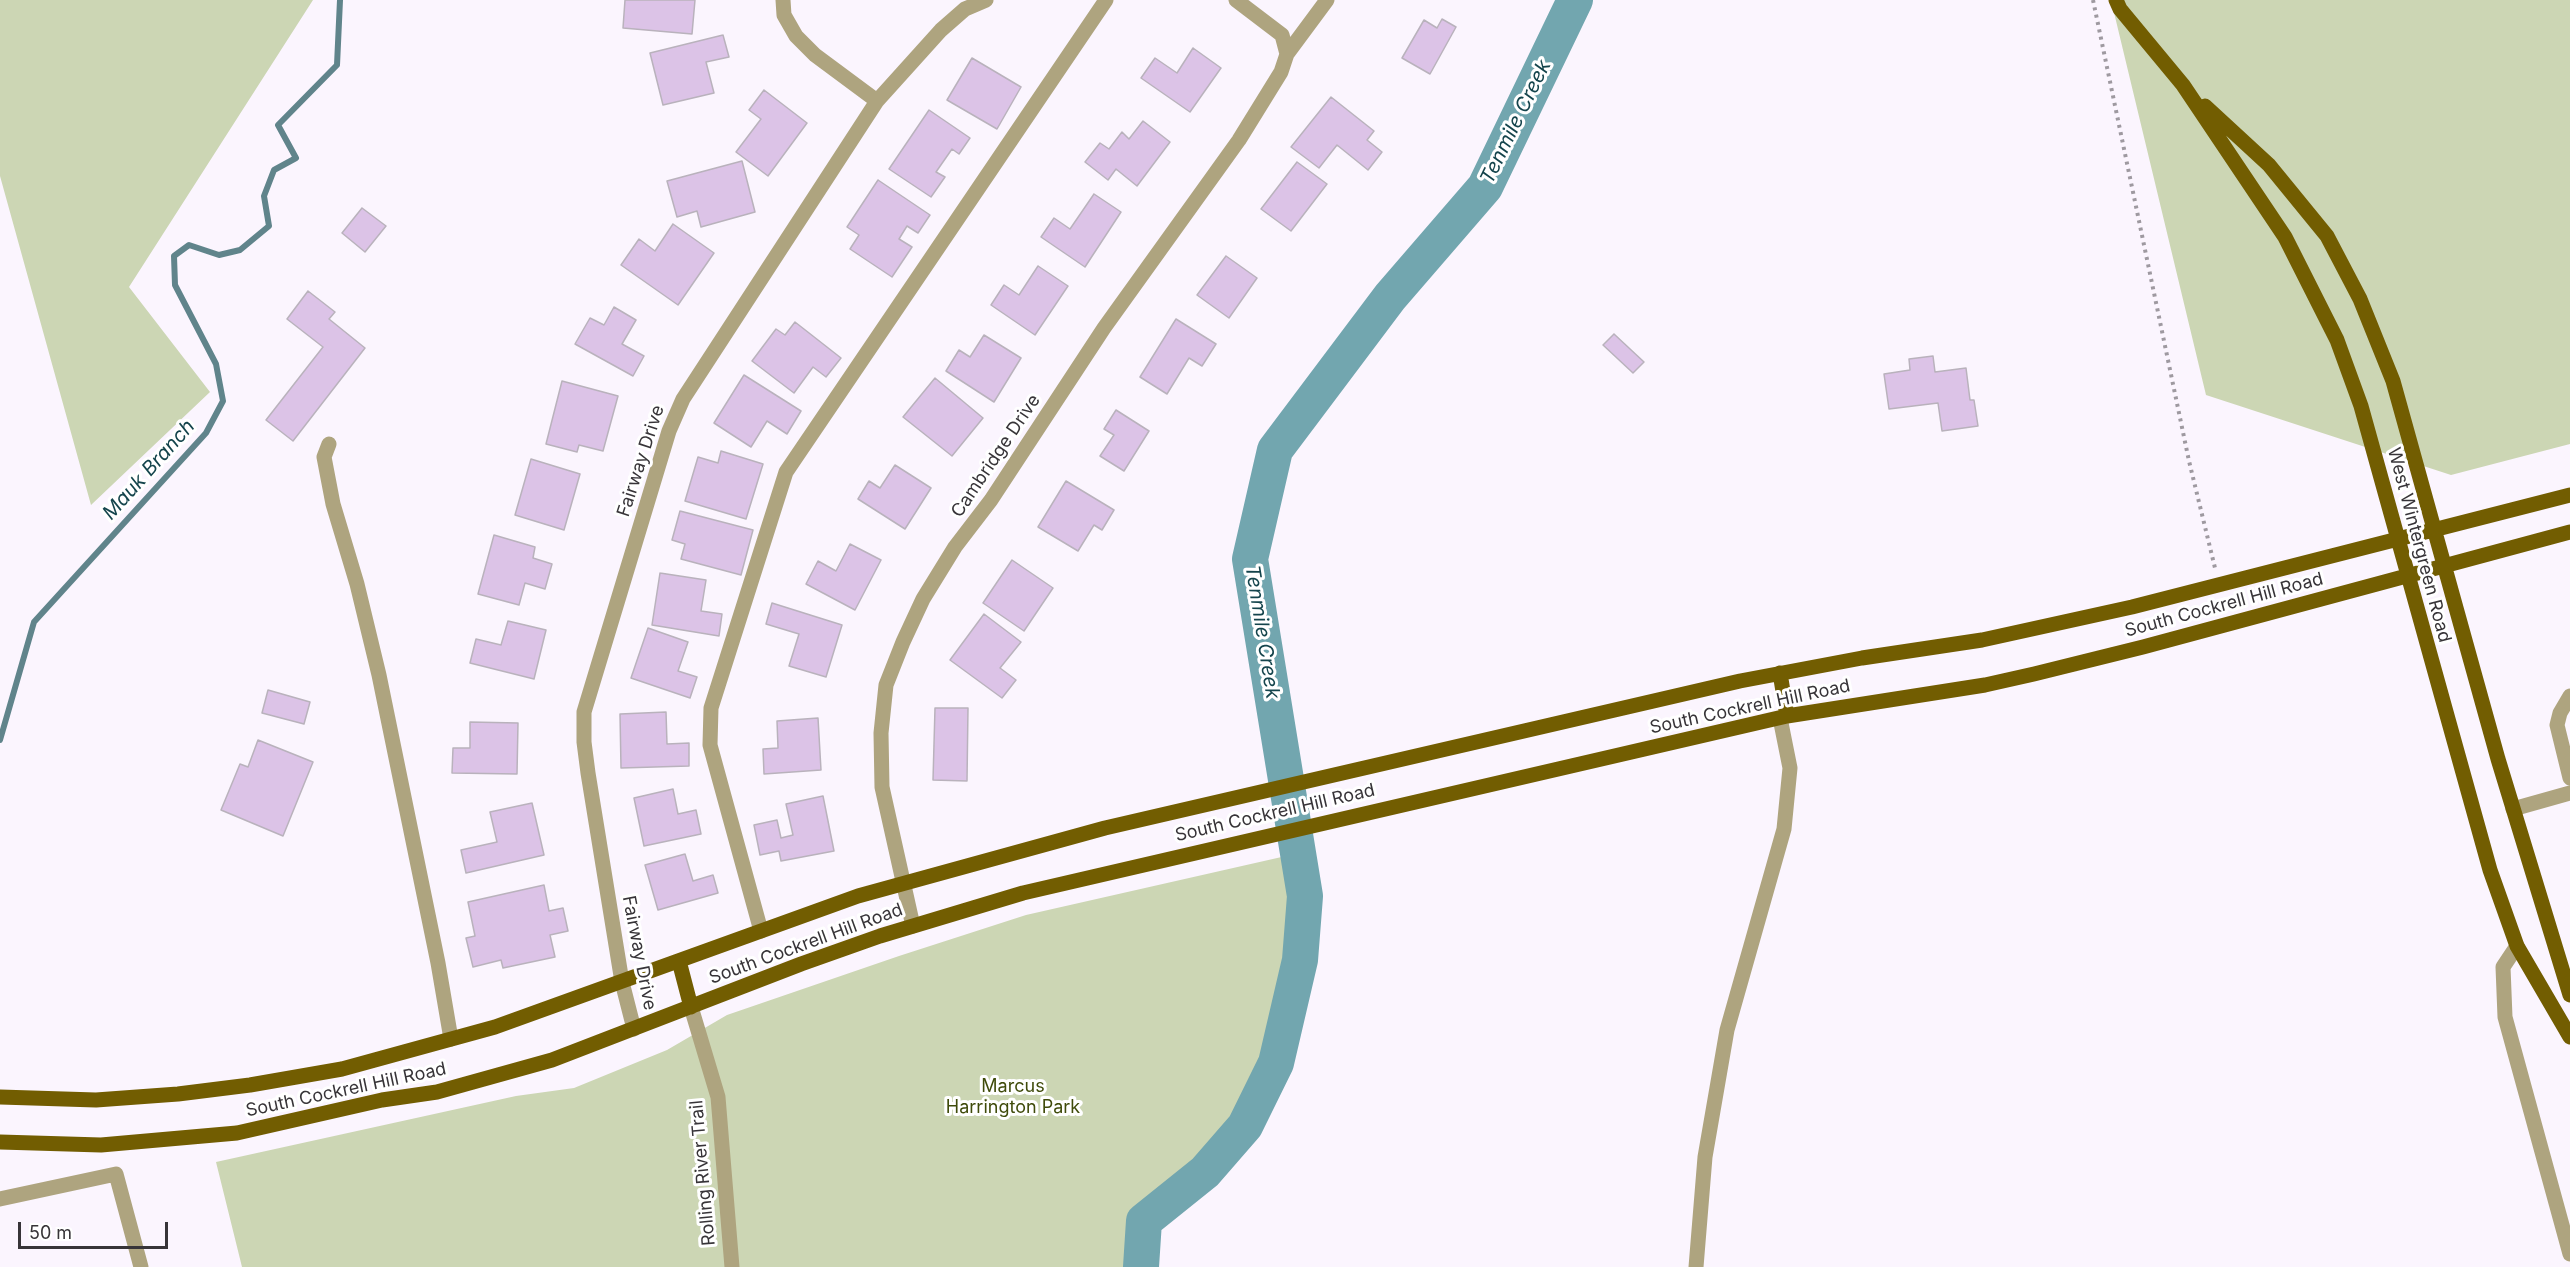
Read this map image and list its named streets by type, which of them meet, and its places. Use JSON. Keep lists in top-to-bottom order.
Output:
{
  "streets": {
    "main road": ["West Wintergreen Road", "South Cockrell Hill Road"],
    "street": ["Cambridge Drive", "Fairway Drive", "Rolling River Trail"]
  },
  "crossings": [
    ["Cambridge Drive", "South Cockrell Hill Road"],
    ["Fairway Drive", "South Cockrell Hill Road"],
    ["West Wintergreen Road", "South Cockrell Hill Road"],
    ["South Cockrell Hill Road", "Rolling River Trail"]
  ],
  "water": ["Tenmile Creek", "Mauk Branch"],
  "parks": ["Marcus Harrington Park"],
  "scale_bar": "50 m"
}
